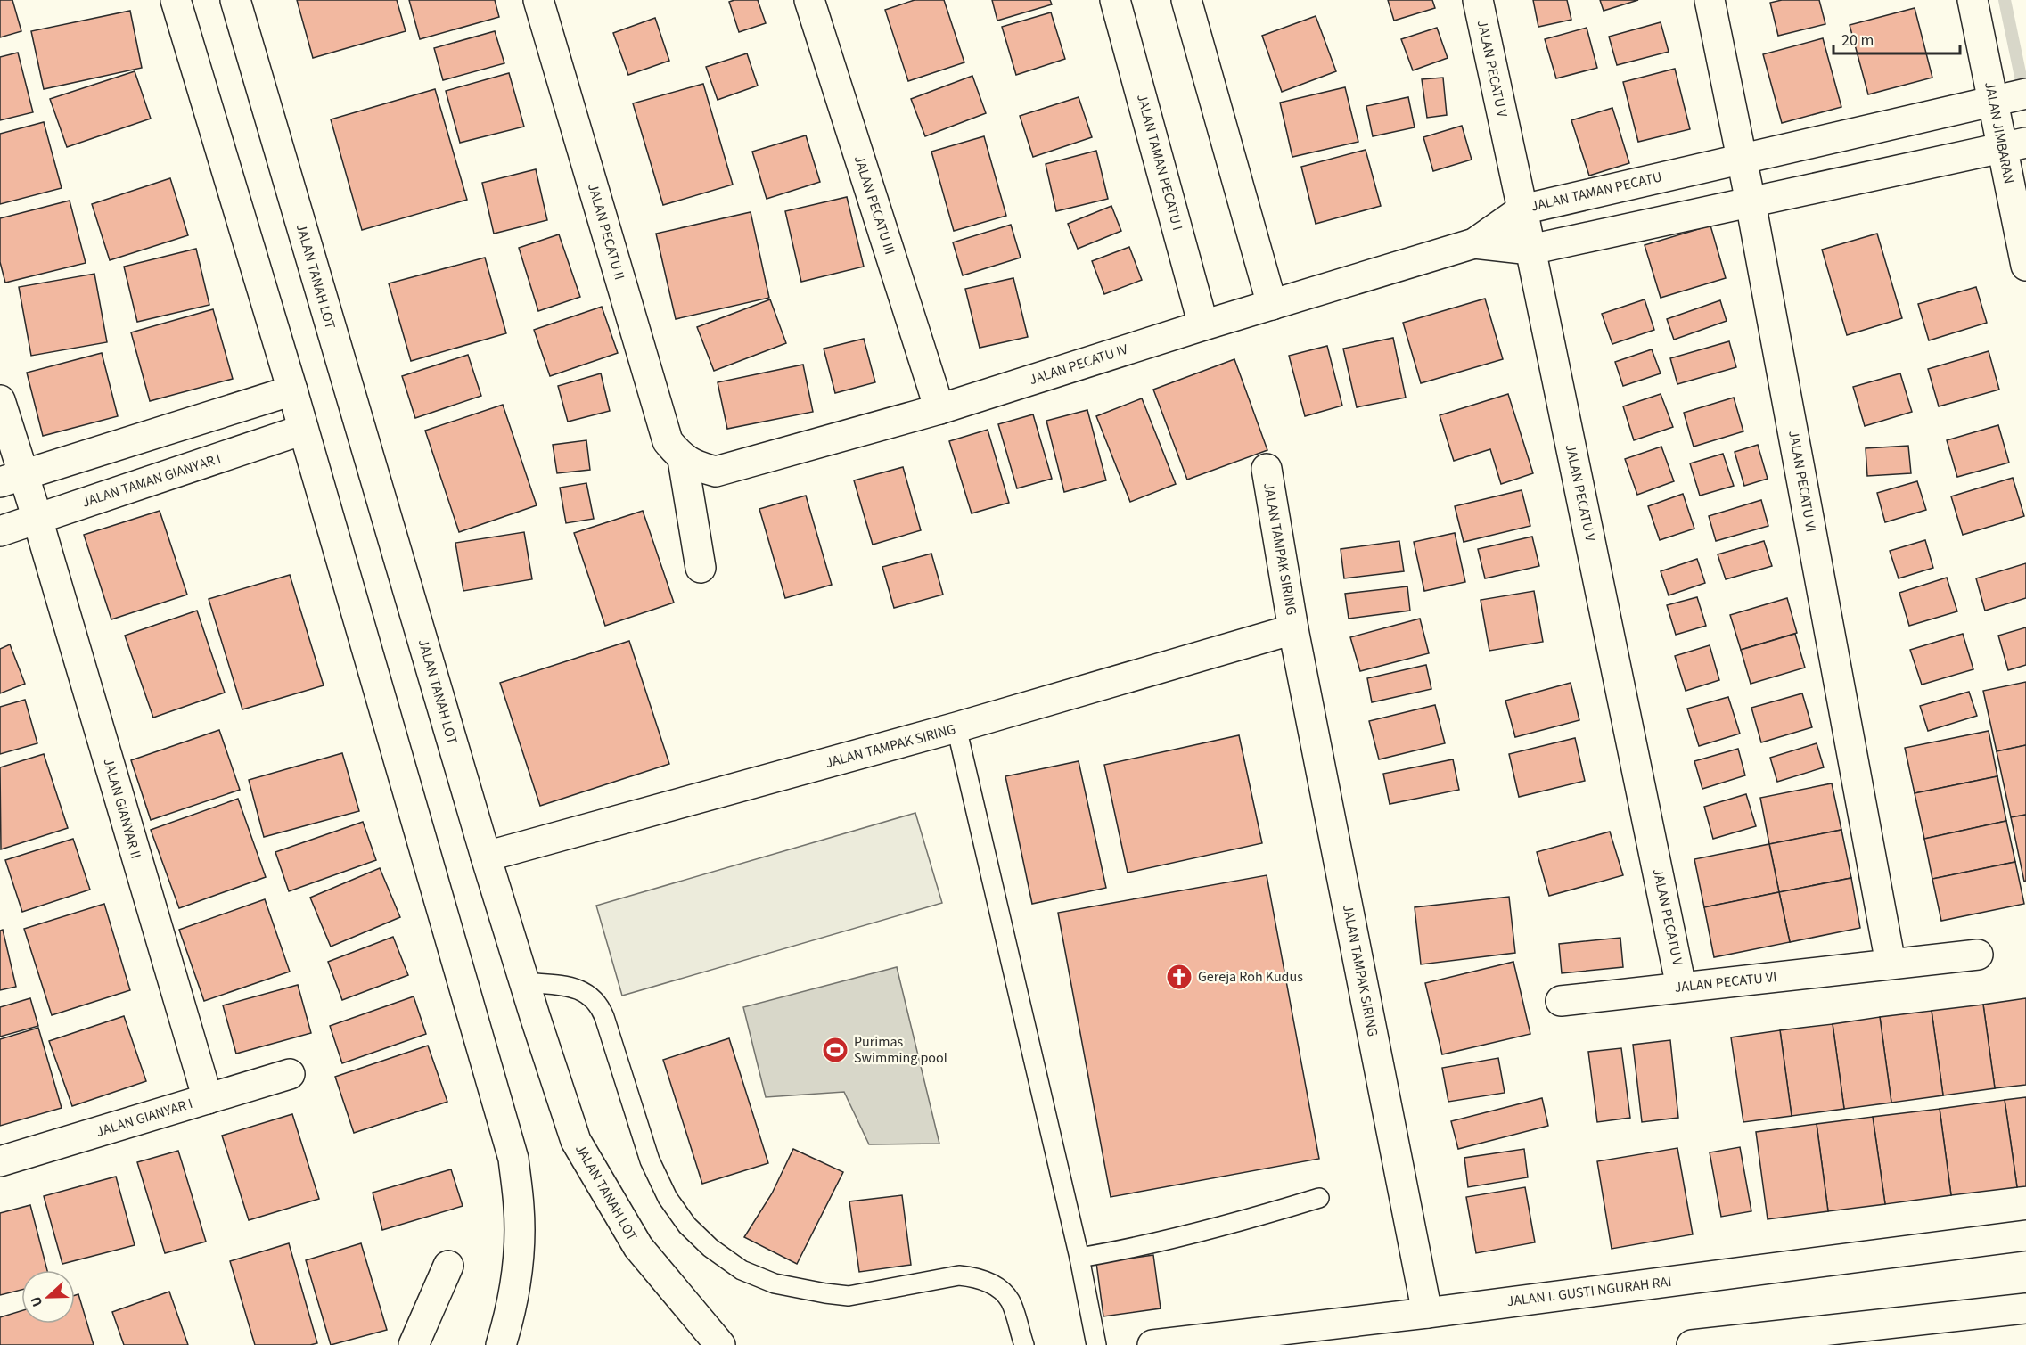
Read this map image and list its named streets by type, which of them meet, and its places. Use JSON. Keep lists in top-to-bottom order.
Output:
{
  "streets": {
    "street": [
      "JALAN PECATU V",
      "JALAN JIMBARAN",
      "JALAN TAMAN PECATU I",
      "JALAN TAMAN PECATU",
      "JALAN PECATU III",
      "JALAN PECATU II",
      "JALAN TANAH LOT",
      "JALAN PECATU IV",
      "JALAN TAMAN GIANYAR I",
      "JALAN PECATU VI",
      "JALAN TAMPAK SIRING",
      "JALAN GIANYAR II",
      "JALAN GIANYAR I",
      "JALAN I. GUSTI NGURAH RAI"
    ]
  },
  "crossings": [
    ["JALAN PECATU V", "JALAN TAMAN PECATU"],
    ["JALAN PECATU V", "JALAN PECATU VI"],
    ["JALAN JIMBARAN", "JALAN TAMAN PECATU"],
    ["JALAN TAMAN PECATU I", "JALAN PECATU IV"],
    ["JALAN TAMAN PECATU", "JALAN PECATU IV"],
    ["JALAN TAMAN PECATU", "JALAN PECATU VI"],
    ["JALAN PECATU III", "JALAN PECATU IV"],
    ["JALAN PECATU II", "JALAN PECATU IV"],
    ["JALAN TANAH LOT", "JALAN TAMPAK SIRING"],
    ["JALAN TAMAN GIANYAR I", "JALAN GIANYAR II"],
    ["JALAN TAMPAK SIRING", "JALAN I. GUSTI NGURAH RAI"],
    ["JALAN GIANYAR II", "JALAN GIANYAR I"]
  ],
  "places": {
    "church": ["Gereja Roh Kudus"],
    "sports": ["Purimas Swimming pool"]
  },
  "scale_bar": "20 m",
  "north": "left"
}
